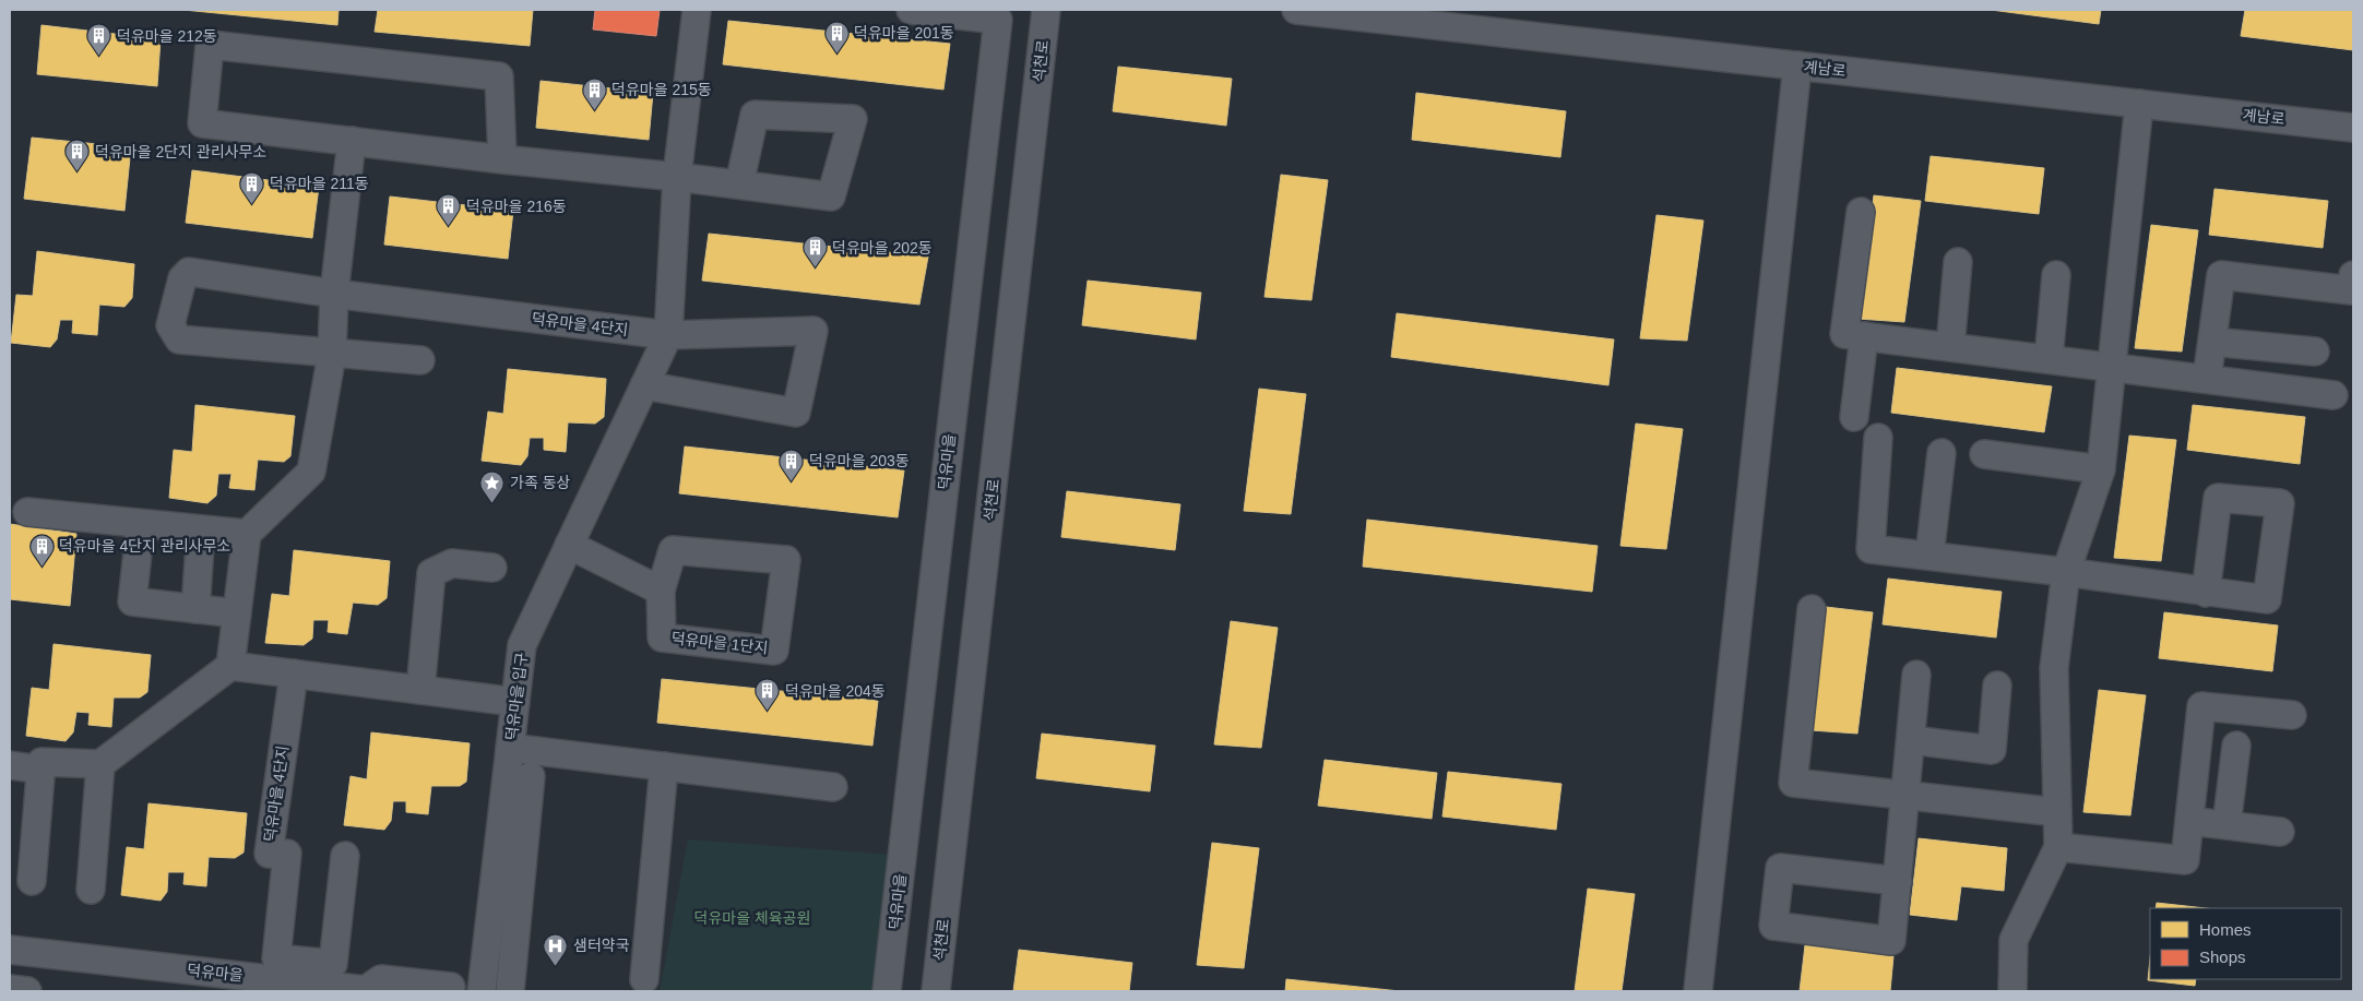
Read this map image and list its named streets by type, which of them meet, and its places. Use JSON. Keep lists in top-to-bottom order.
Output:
{
  "streets": {
    "street": [
      "석천로",
      "계남로",
      "덕유마을 4단지",
      "덕유마을",
      "덕유마을 1단지",
      "덕유마을 입구"
    ]
  },
  "crossings": [
    ["덕유마을 4단지", "덕유마을 입구"]
  ],
  "parks": ["덕유마을 체육공원"],
  "places": {
    "building": [
      "덕유마을 201동",
      "덕유마을 212동",
      "덕유마을 215동",
      "덕유마을 2단지 관리사무소",
      "덕유마을 211동",
      "덕유마을 216동",
      "덕유마을 202동",
      "덕유마을 203동",
      "덕유마을 4단지 관리사무소",
      "덕유마을 204동"
    ],
    "place": ["가족 동상"],
    "hospital": ["샘터약국"]
  },
  "legend": ["Homes", "Shops"]
}
